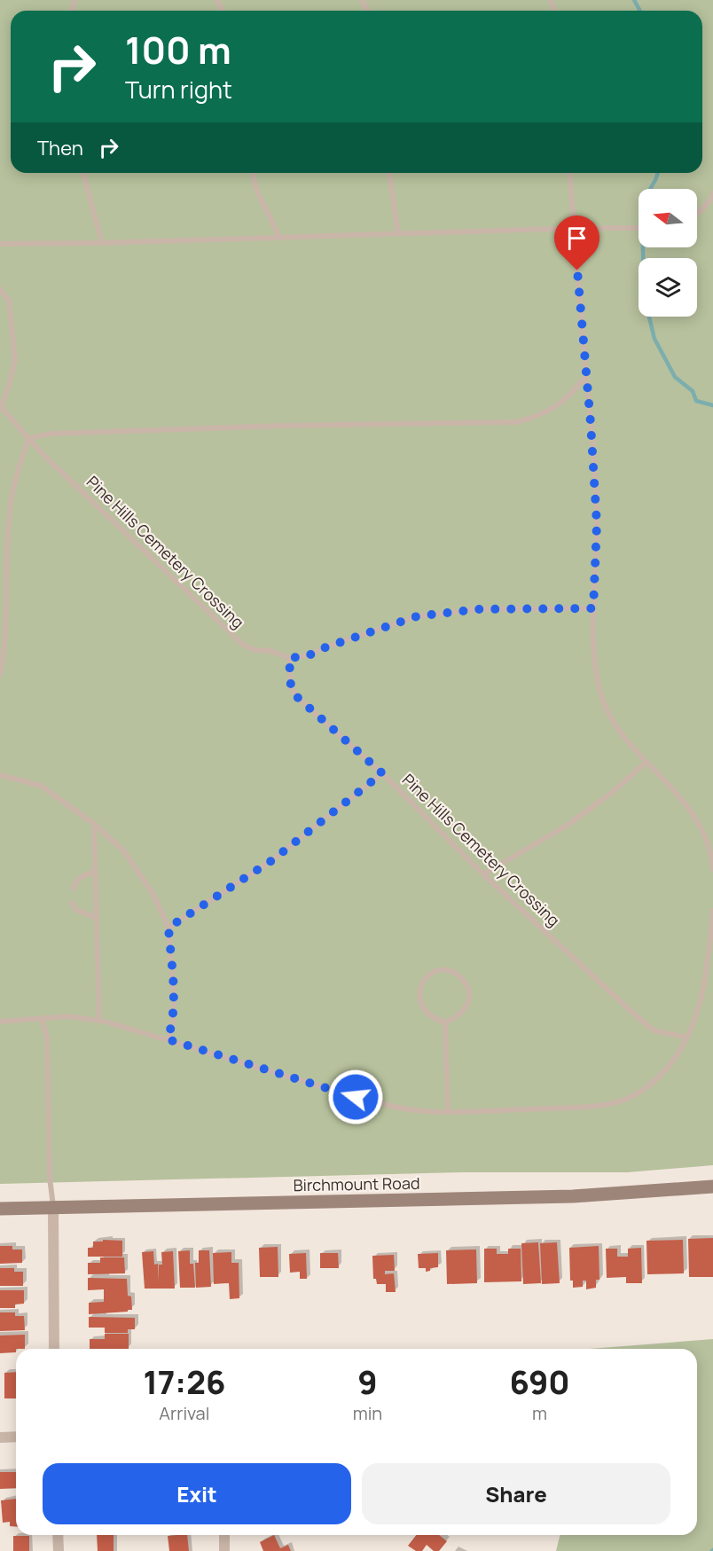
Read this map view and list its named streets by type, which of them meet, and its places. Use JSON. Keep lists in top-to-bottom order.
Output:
{
  "streets": {
    "main road": ["Birchmount Road"],
    "lane": ["Pine Hills Cemetery Crossing"]
  },
  "north": "left",
  "page": {
    "turn": ["100 m", "Turn right"],
    "then": "Then",
    "eta": [
      "17:26",
      "Arrival",
      "9",
      "min",
      "690",
      "m"
    ],
    "buttons": ["Exit", "Share"]
  }
}
